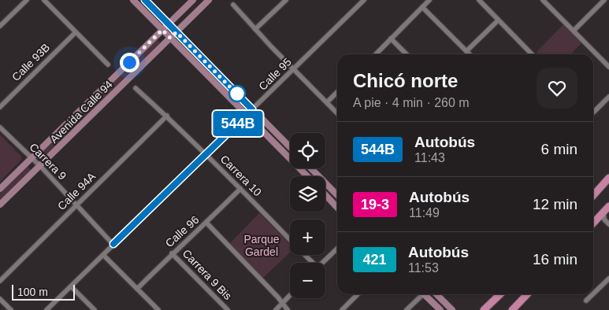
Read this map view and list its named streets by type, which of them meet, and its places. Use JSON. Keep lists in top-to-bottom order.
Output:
{
  "streets": {
    "main road": ["Avenida Calle 94"],
    "street": [
      "Calle 93B",
      "Calle 95",
      "Carrera 9",
      "Carrera 10",
      "Calle 94A",
      "Calle 96",
      "Carrera 9 Bis"
    ]
  },
  "crossings": [
    ["Calle 95", "Carrera 9"],
    ["Calle 95", "Carrera 10"],
    ["Avenida Calle 94", "Carrera 9"],
    ["Carrera 9", "Calle 94A"],
    ["Carrera 10", "Calle 94A"],
    ["Carrera 10", "Calle 96"],
    ["Calle 96", "Carrera 9 Bis"]
  ],
  "parks": ["Parque Gardel"],
  "lines": ["bus line 544B"],
  "scale_bar": "100 m",
  "page": {
    "on_map": "544B",
    "heading": ["Chicó norte", "A pie · 4 min · 260 m"],
    "list": [
      {
        "mark": "544B",
        "name": "Autobús",
        "note": "11:43",
        "value": "6 min"
      },
      {
        "mark": "19-3",
        "name": "Autobús",
        "note": "11:49",
        "value": "12 min"
      },
      {
        "mark": "421",
        "name": "Autobús",
        "note": "11:53",
        "value": "16 min"
      }
    ],
    "map_buttons": ["+", "−"],
    "scale": "100 m"
  }
}
